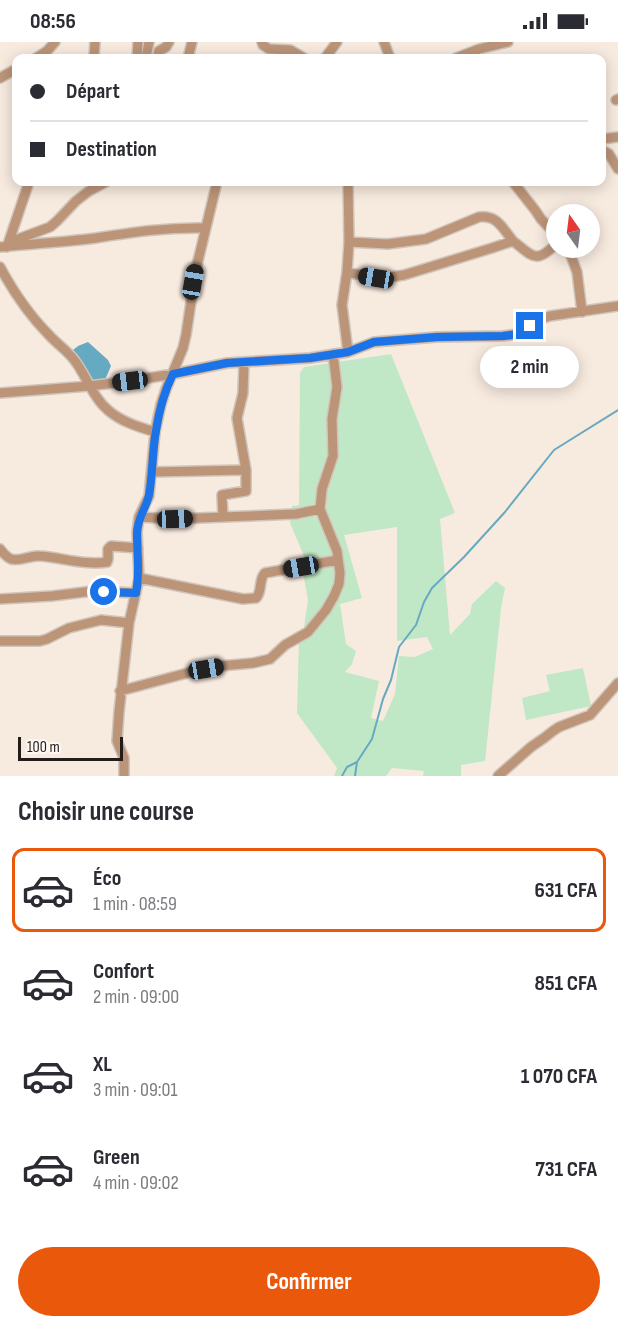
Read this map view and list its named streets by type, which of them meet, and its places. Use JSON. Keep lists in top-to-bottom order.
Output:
{
  "scale_bar": "100 m",
  "north": "top",
  "page": {
    "status": "08:56",
    "banner": ["Départ", "Destination"],
    "bubble": "2 min",
    "scale": "100 m",
    "heading": "Choisir une course",
    "list": [
      {
        "name": "Éco",
        "note": "1 min · 08:59",
        "value": "631 CFA"
      },
      {
        "name": "Confort",
        "note": "2 min · 09:00",
        "value": "851 CFA"
      },
      {
        "name": "XL",
        "note": "3 min · 09:01",
        "value": "1 070 CFA"
      },
      {
        "name": "Green",
        "note": "4 min · 09:02",
        "value": "731 CFA"
      }
    ],
    "buttons": "Confirmer"
  }
}
